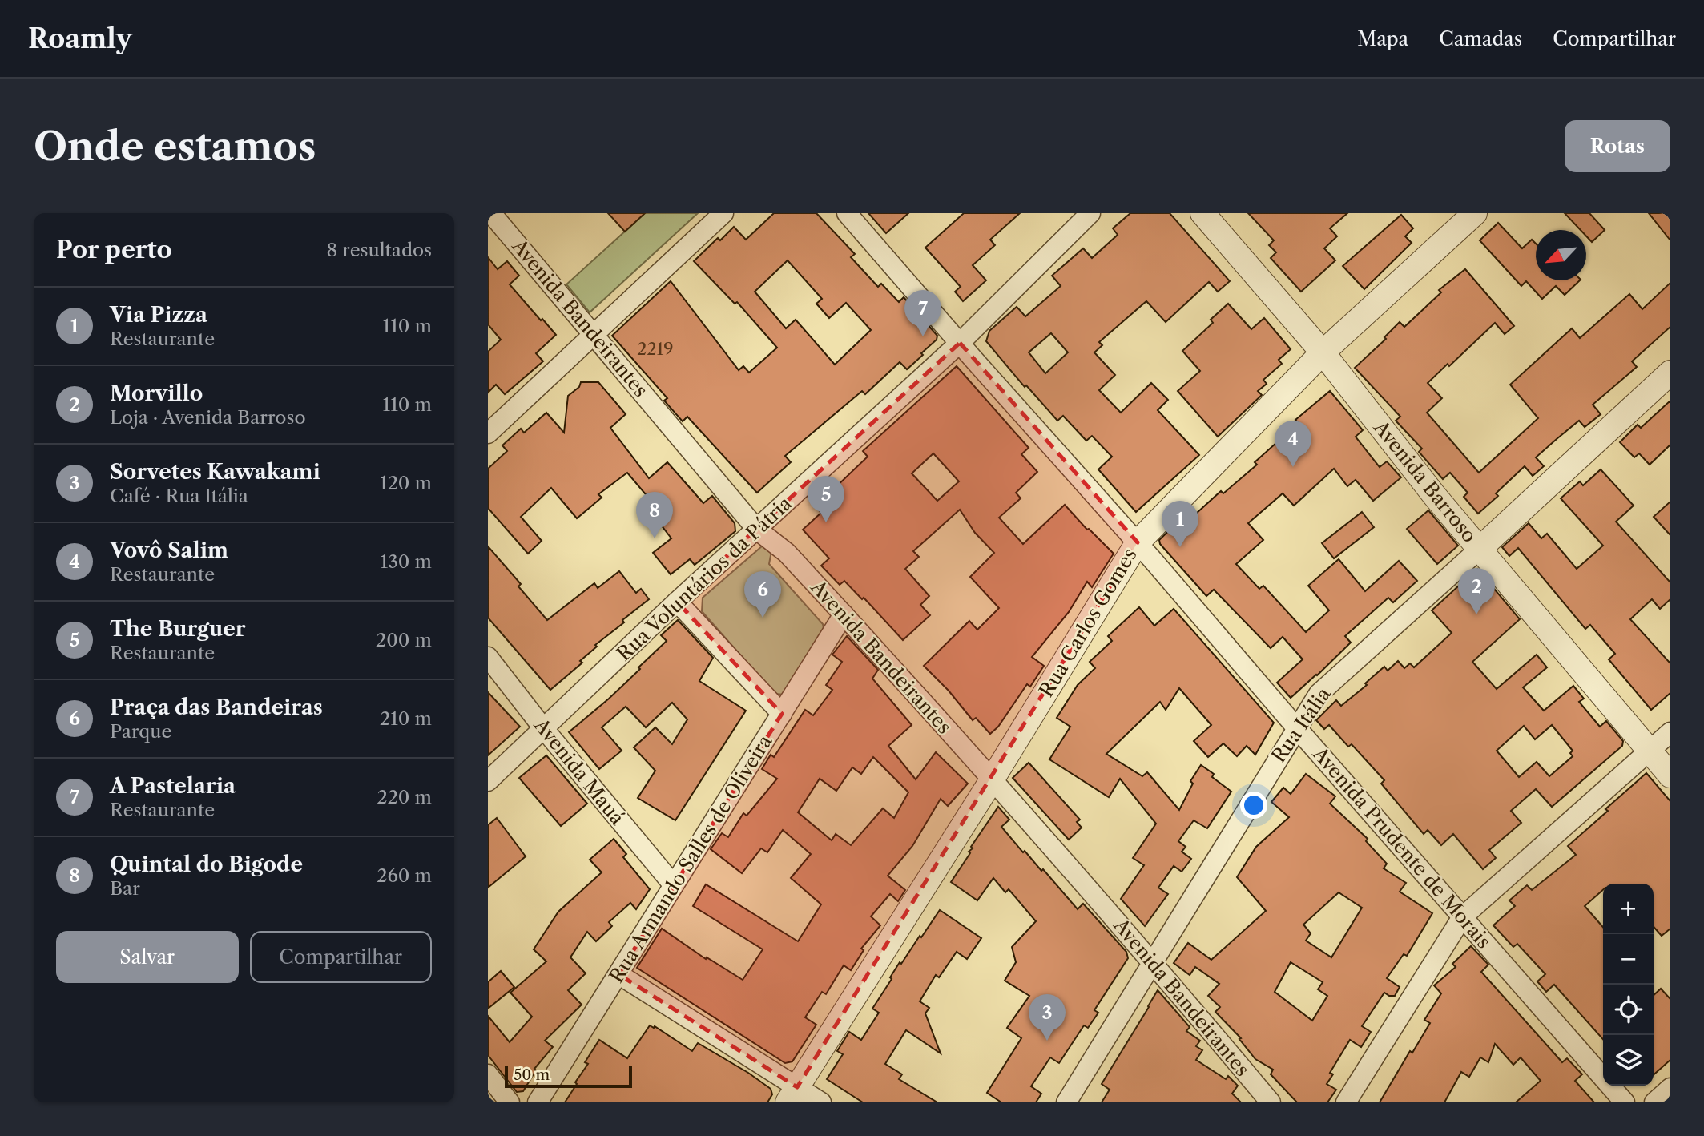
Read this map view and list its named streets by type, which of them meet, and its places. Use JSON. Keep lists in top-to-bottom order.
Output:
{
  "streets": {
    "street": [
      "Avenida Bandeirantes",
      "Avenida Barroso",
      "Rua Voluntários da Pátria",
      "Rua Carlos Gomes",
      "Rua Itália",
      "Avenida Mauá",
      "Avenida Prudente de Morais",
      "Rua Armando Salles de Oliveira"
    ]
  },
  "crossings": [
    ["Avenida Bandeirantes", "Rua Voluntários da Pátria"],
    ["Avenida Bandeirantes", "Rua Carlos Gomes"],
    ["Avenida Bandeirantes", "Rua Itália"],
    ["Avenida Bandeirantes", "Rua Armando Salles de Oliveira"],
    ["Avenida Barroso", "Rua Carlos Gomes"],
    ["Avenida Barroso", "Rua Itália"],
    ["Rua Voluntários da Pátria", "Avenida Mauá"],
    ["Rua Voluntários da Pátria", "Avenida Prudente de Morais"],
    ["Rua Carlos Gomes", "Avenida Prudente de Morais"],
    ["Rua Itália", "Avenida Prudente de Morais"],
    ["Avenida Mauá", "Rua Armando Salles de Oliveira"]
  ],
  "house_numbers": ["2219"],
  "scale_bar": "50 m",
  "north": "bottom left",
  "page": {
    "header": "Roamly",
    "nav": ["Mapa", "Camadas", "Compartilhar"],
    "buttons": [
      "Rotas",
      ["Salvar", "Compartilhar"]
    ],
    "title": "Onde estamos",
    "heading": ["Por perto", "8 resultados"],
    "list": [
      {
        "mark": "1",
        "name": "Via Pizza",
        "note": "Restaurante",
        "value": "110 m"
      },
      {
        "mark": "2",
        "name": "Morvillo",
        "note": "Loja · Avenida Barroso",
        "value": "110 m"
      },
      {
        "mark": "3",
        "name": "Sorvetes Kawakami",
        "note": "Café · Rua Itália",
        "value": "120 m"
      },
      {
        "mark": "4",
        "name": "Vovô Salim",
        "note": "Restaurante",
        "value": "130 m"
      },
      {
        "mark": "5",
        "name": "The Burguer",
        "note": "Restaurante",
        "value": "200 m"
      },
      {
        "mark": "6",
        "name": "Praça das Bandeiras",
        "note": "Parque",
        "value": "210 m"
      },
      {
        "mark": "7",
        "name": "A Pastelaria",
        "note": "Restaurante",
        "value": "220 m"
      },
      {
        "mark": "8",
        "name": "Quintal do Bigode",
        "note": "Bar",
        "value": "260 m"
      }
    ],
    "pins": [
      "7",
      "4",
      "5",
      "8",
      "1",
      "2",
      "6",
      "3"
    ],
    "map_buttons": ["+", "−"],
    "scale": "50 m"
  }
}
